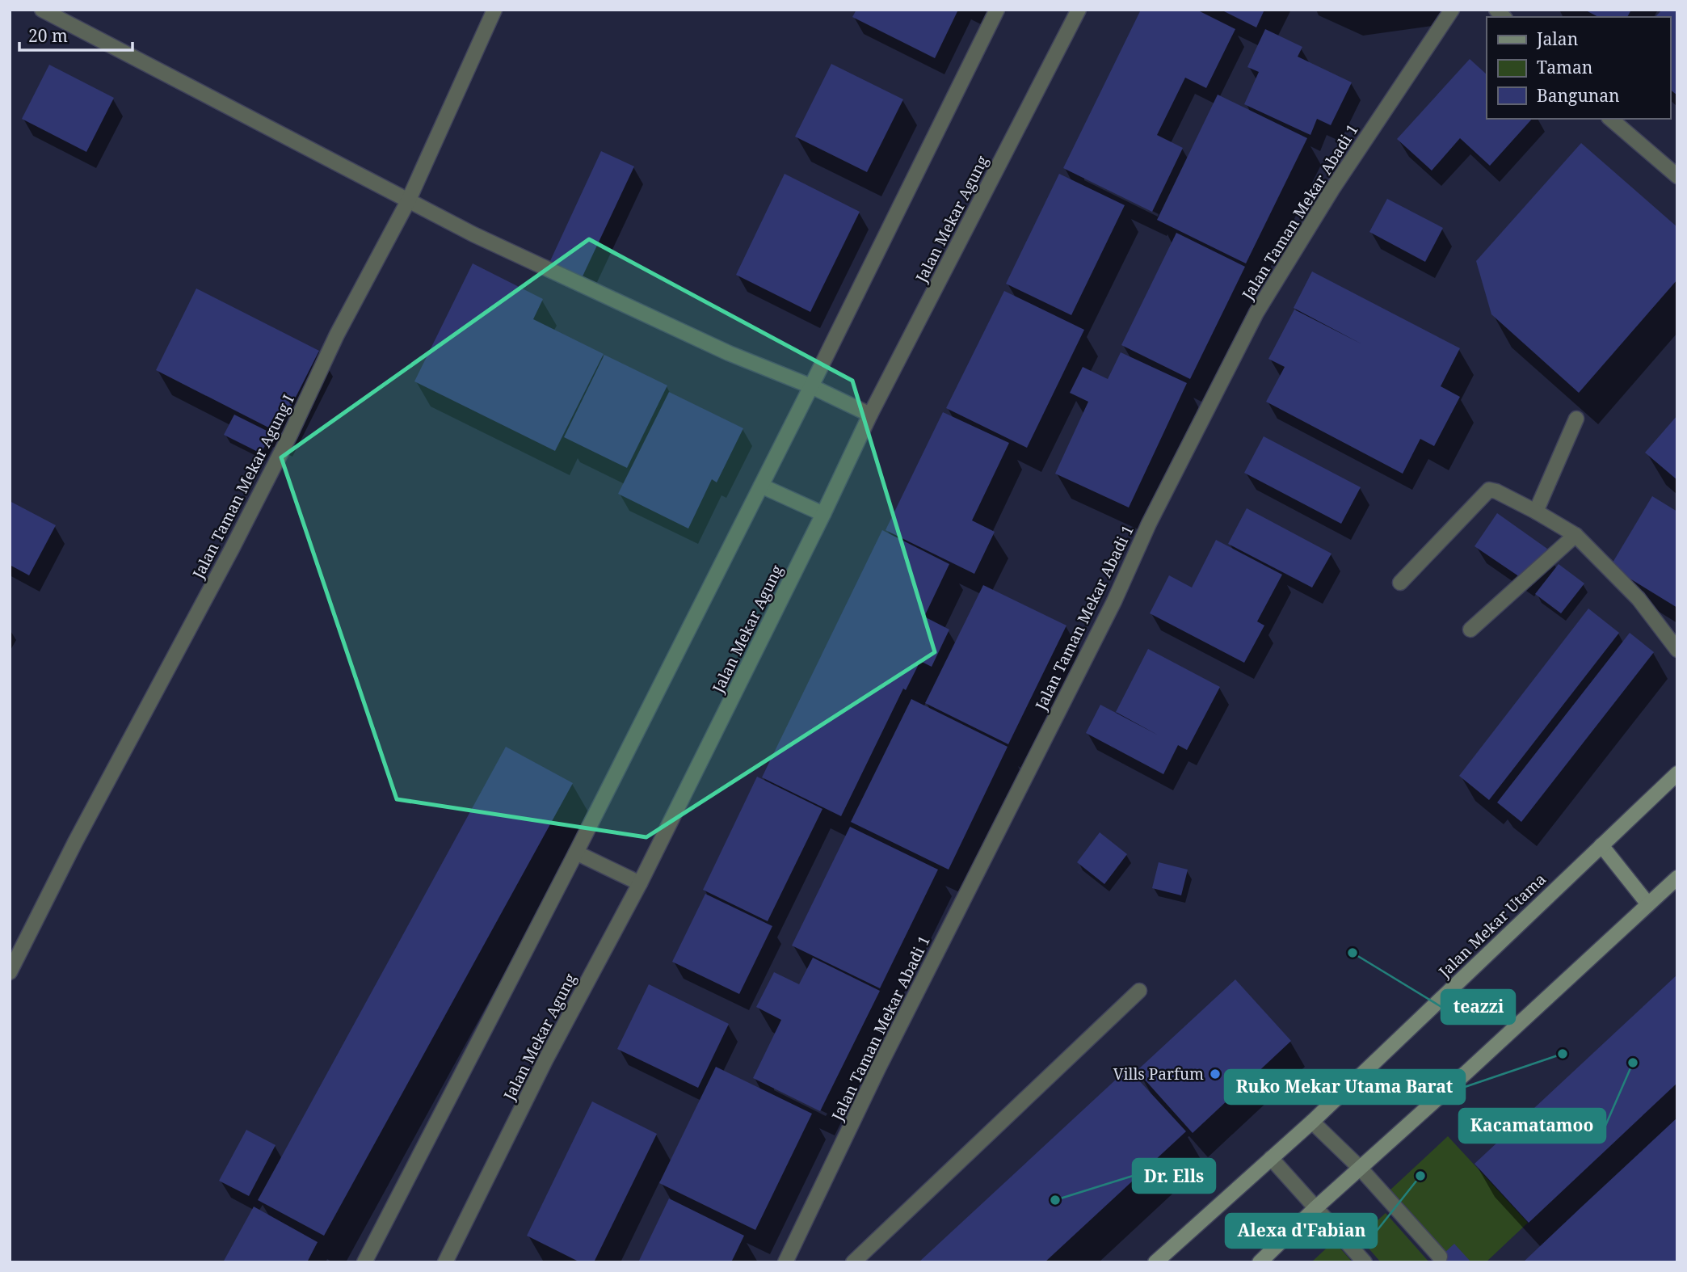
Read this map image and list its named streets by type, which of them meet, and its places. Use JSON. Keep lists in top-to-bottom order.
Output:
{
  "streets": {
    "street": [
      "Jalan Taman Mekar Abadi 1",
      "Jalan Mekar Agung",
      "Jalan Taman Mekar Agung I",
      "Jalan Mekar Utama"
    ]
  },
  "places": [
    "teazzi",
    "Ruko Mekar Utama Barat",
    "Kacamatamoo",
    "Vills Parfum",
    "Alexa d'Fabian",
    "Dr. Ells"
  ],
  "legend": ["Jalan", "Taman", "Bangunan"],
  "scale_bar": "20 m"
}
